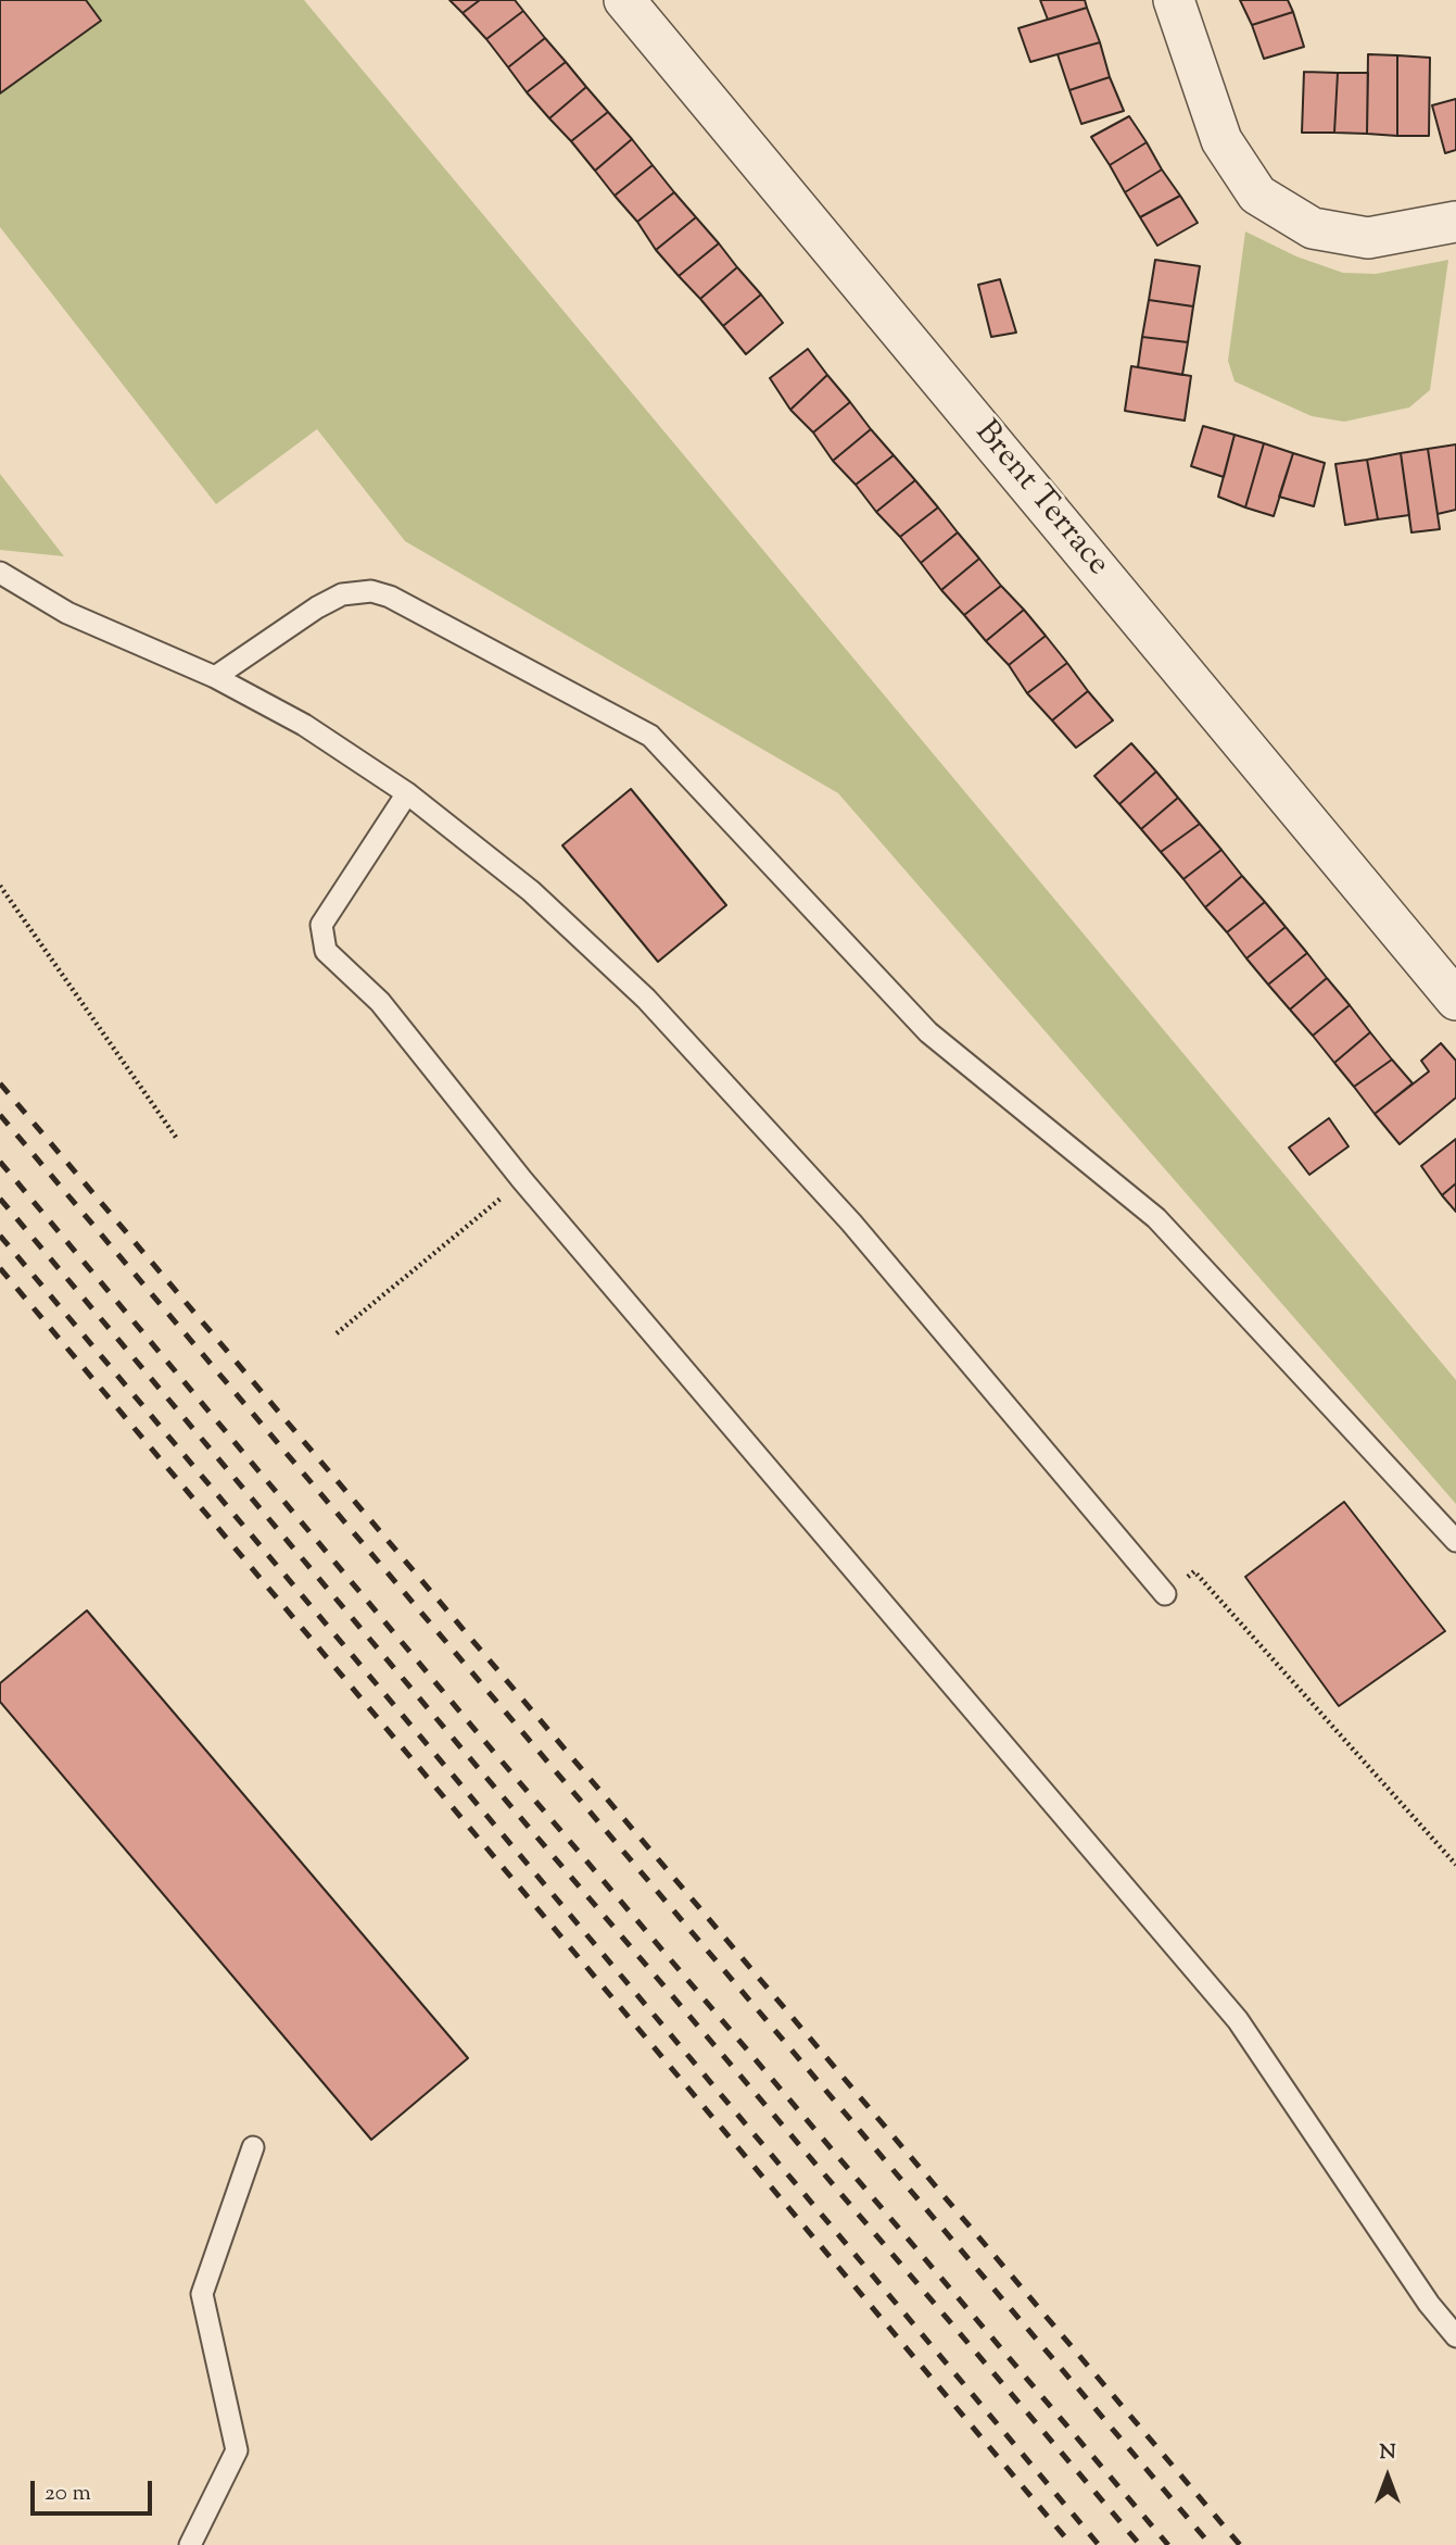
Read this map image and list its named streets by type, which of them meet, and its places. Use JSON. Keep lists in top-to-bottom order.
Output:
{
  "streets": {
    "street": ["Brent Terrace"]
  },
  "scale_bar": "20 m",
  "north": "top"
}
